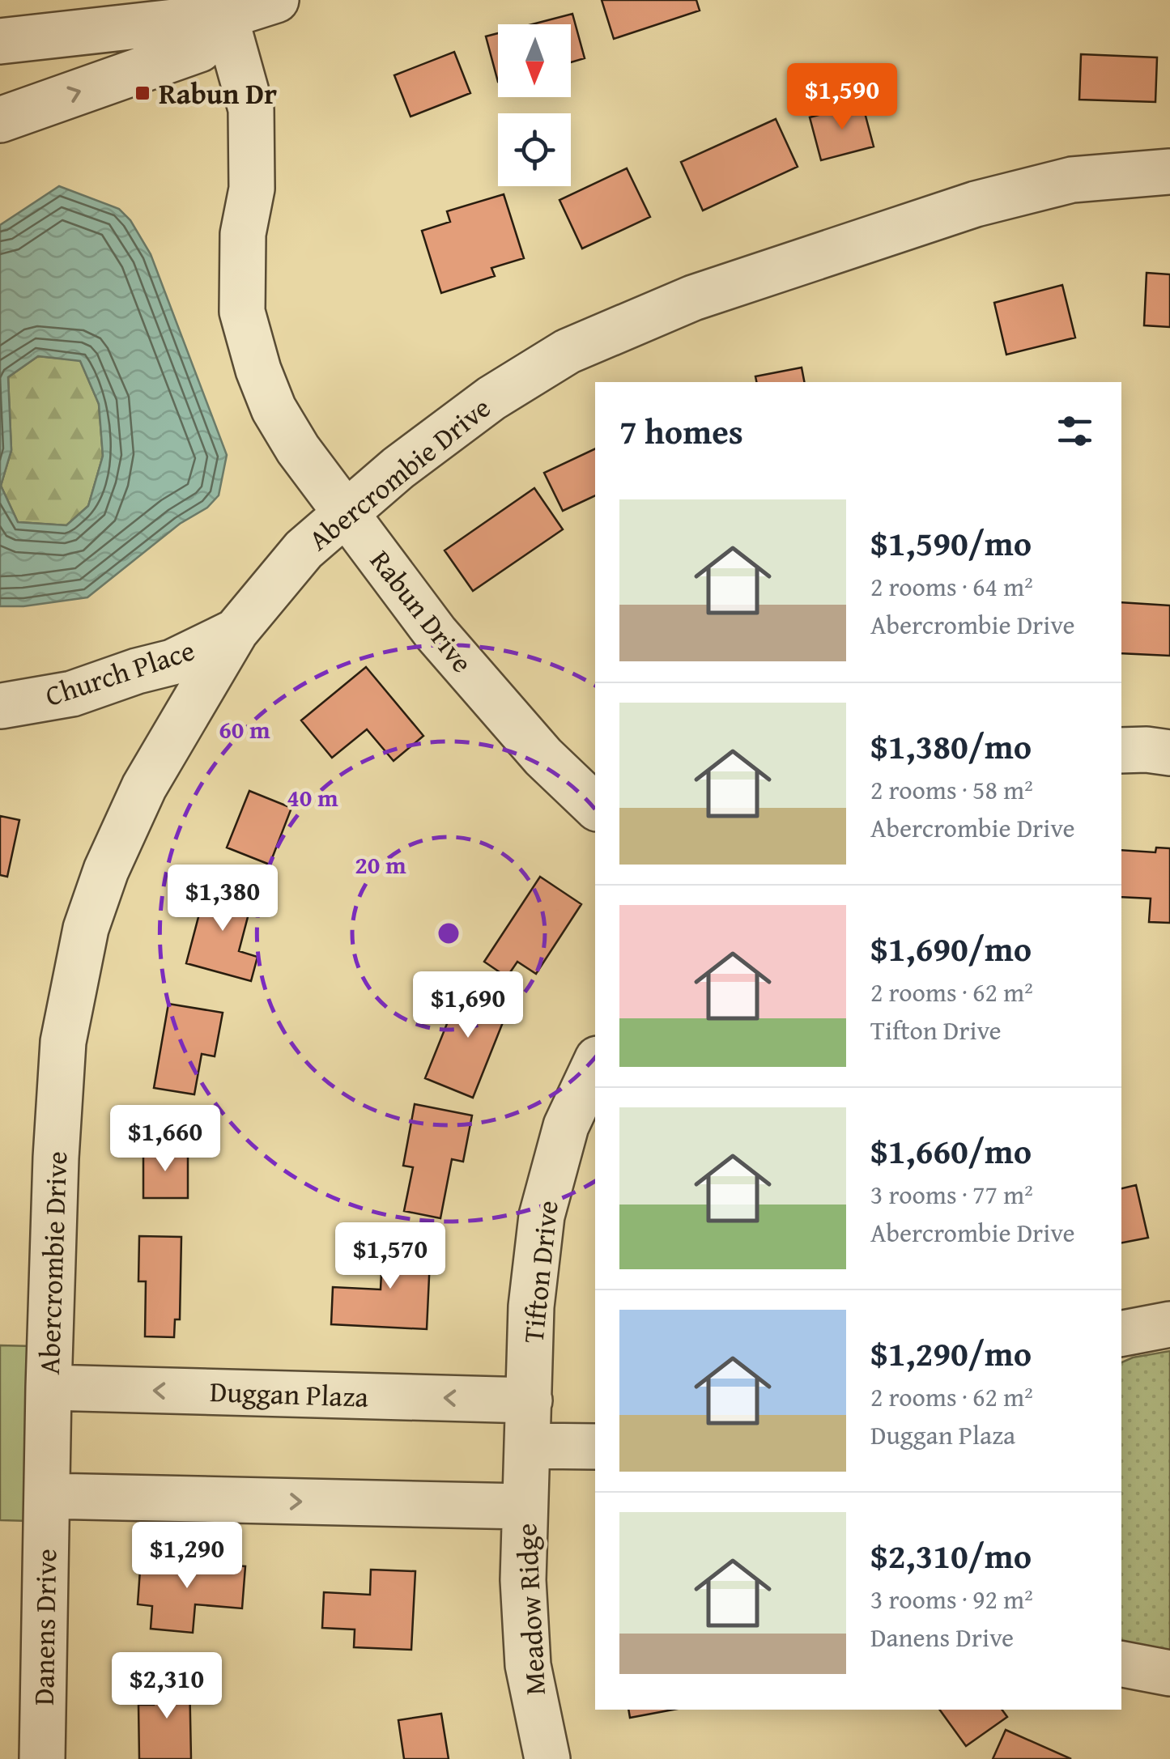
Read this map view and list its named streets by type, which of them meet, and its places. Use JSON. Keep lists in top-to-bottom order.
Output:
{
  "streets": {
    "street": [
      "Abercrombie Drive",
      "Rabun Drive",
      "Church Place",
      "Tifton Drive",
      "Duggan Plaza",
      "Meadow Ridge",
      "Danens Drive"
    ]
  },
  "crossings": [
    ["Abercrombie Drive", "Rabun Drive"],
    ["Abercrombie Drive", "Church Place"],
    ["Abercrombie Drive", "Duggan Plaza"],
    ["Abercrombie Drive", "Danens Drive"],
    ["Tifton Drive", "Duggan Plaza"],
    ["Tifton Drive", "Meadow Ridge"]
  ],
  "places": {
    "transit": ["Rabun Dr"]
  },
  "north": "bottom",
  "page": {
    "price": [
      "$1,590",
      "$1,380",
      "$1,690",
      "$1,660",
      "$1,570",
      "$1,290",
      "$2,310"
    ],
    "heading": "7 homes",
    "list": [
      {
        "name": "$1,590/mo",
        "note": "2 rooms · 64 m² · Abercrombie Drive"
      },
      {
        "name": "$1,380/mo",
        "note": "2 rooms · 58 m² · Abercrombie Drive"
      },
      {
        "name": "$1,690/mo",
        "note": "2 rooms · 62 m² · Tifton Drive"
      },
      {
        "name": "$1,660/mo",
        "note": "3 rooms · 77 m² · Abercrombie Drive"
      },
      {
        "name": "$1,290/mo",
        "note": "2 rooms · 62 m² · Duggan Plaza"
      },
      {
        "name": "$2,310/mo",
        "note": "3 rooms · 92 m² · Danens Drive"
      }
    ]
  },
  "rings": ["60 m", "40 m", "20 m"]
}
